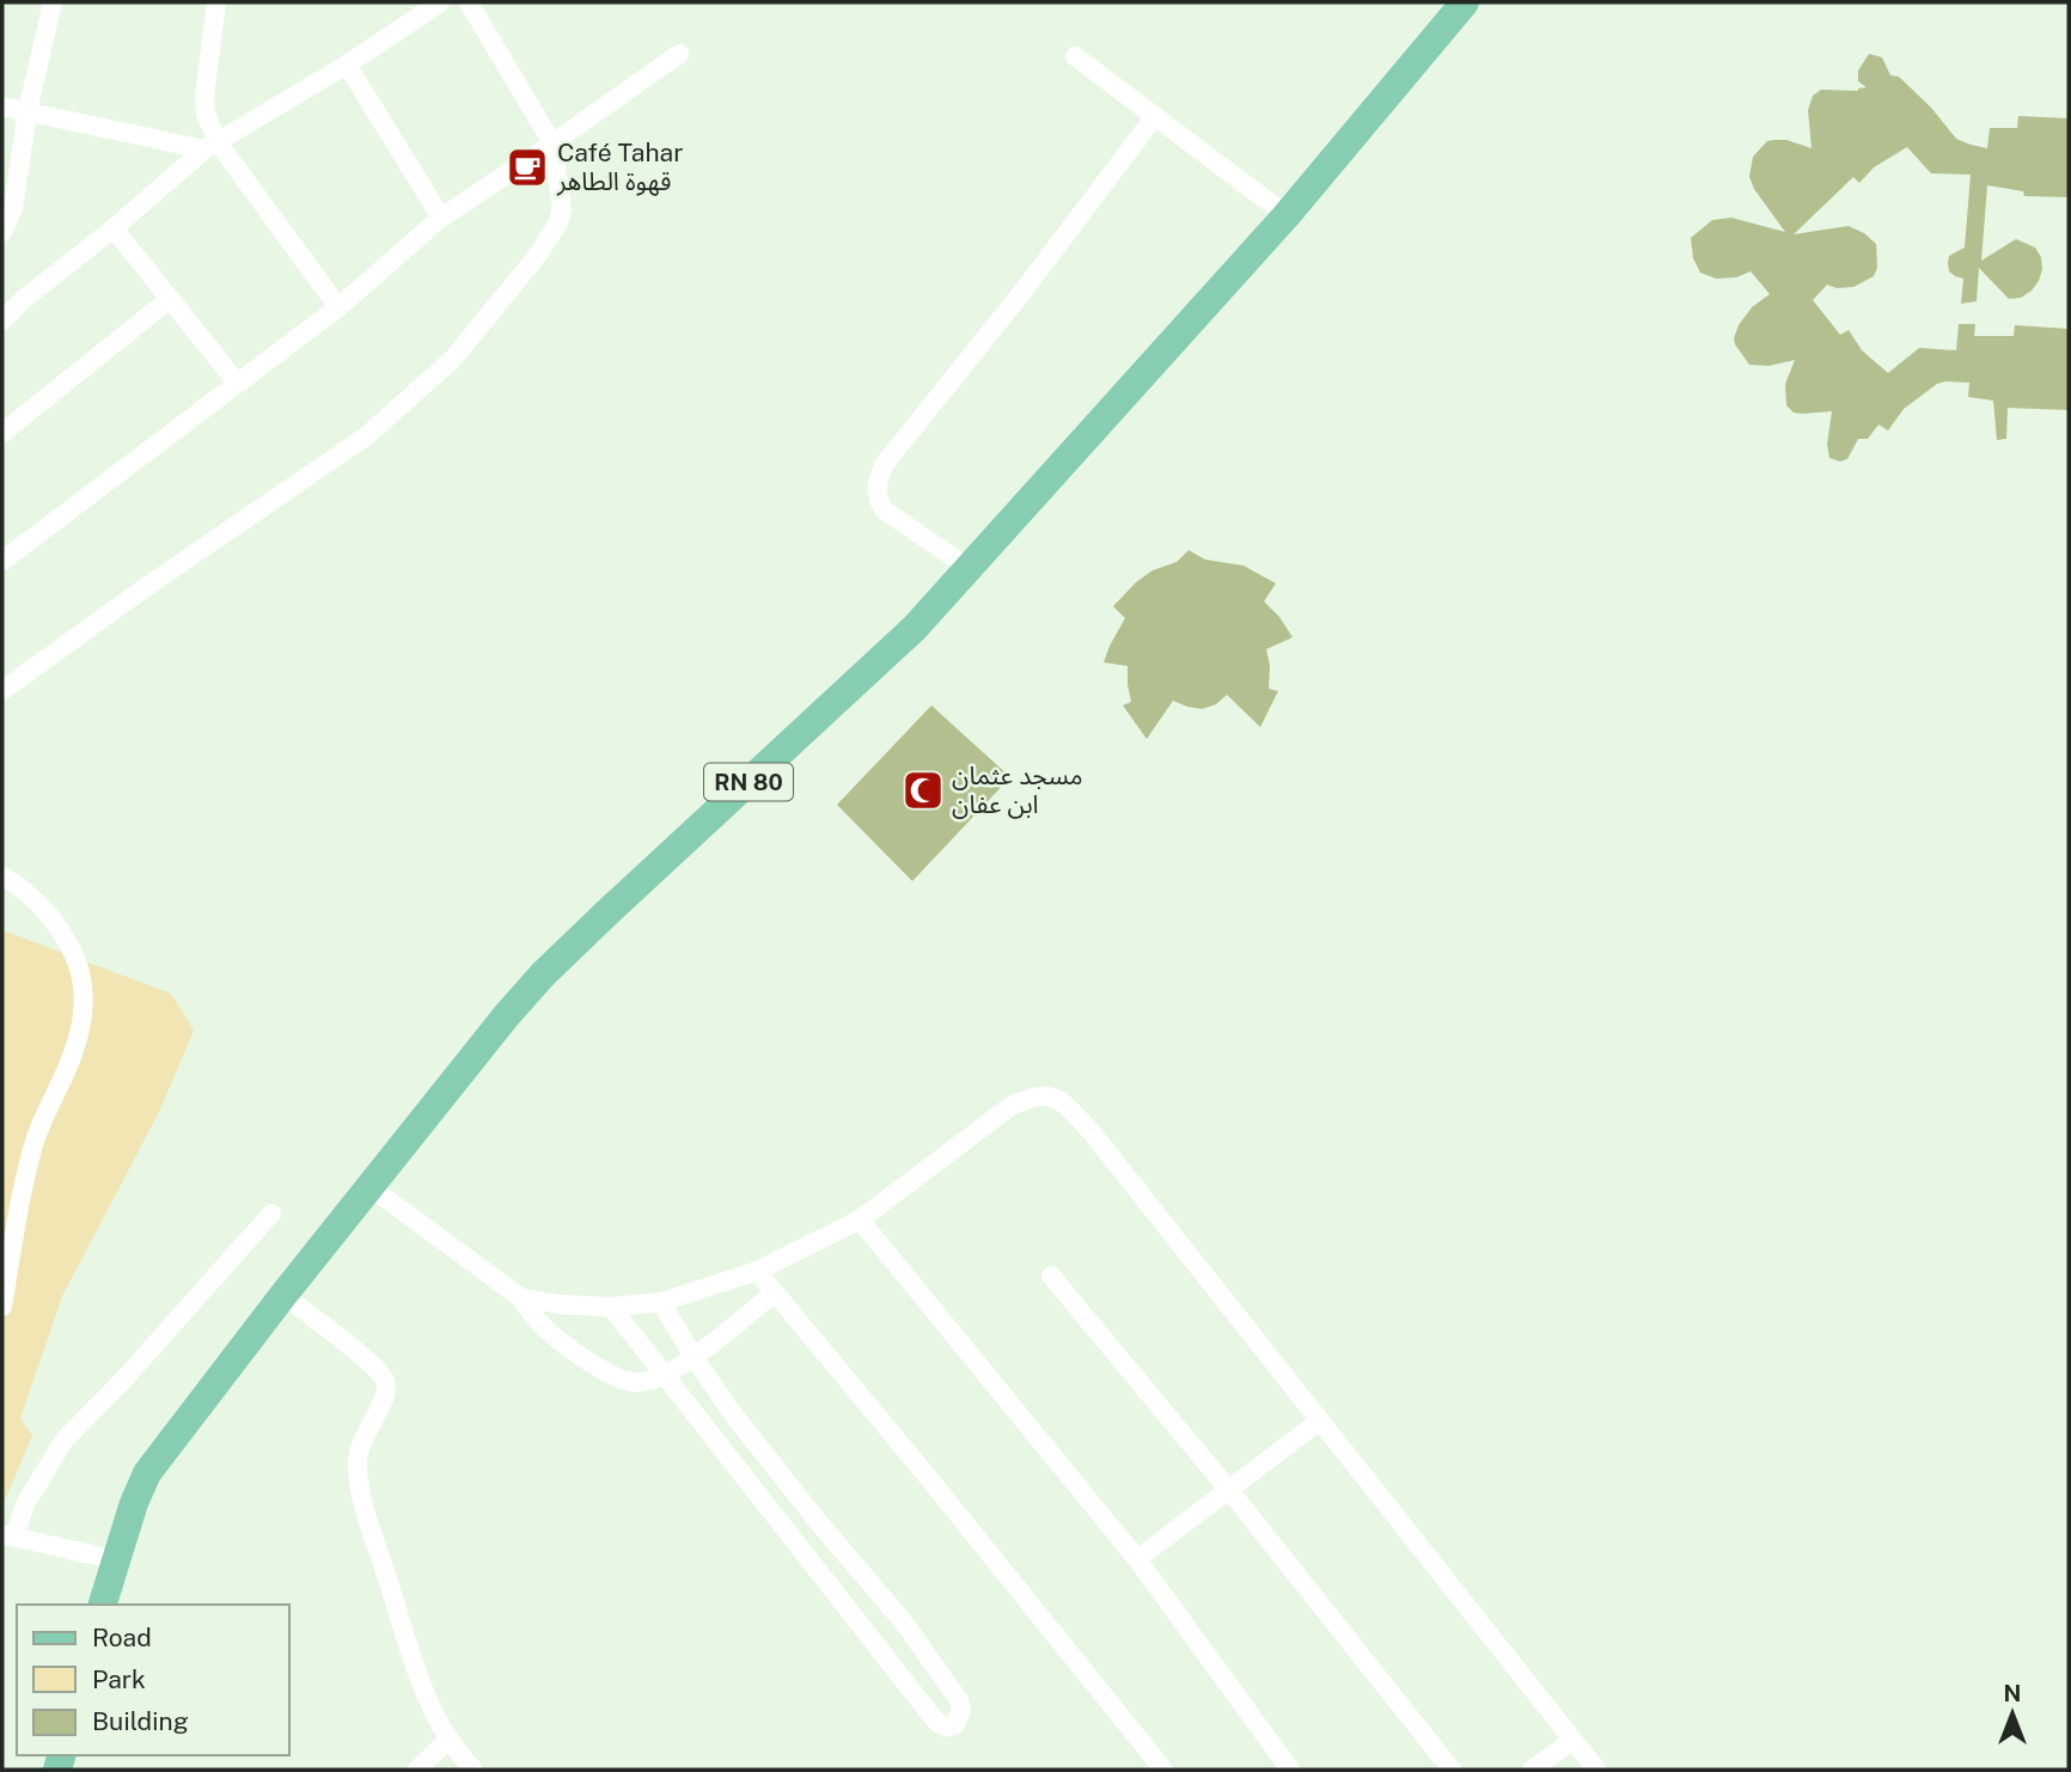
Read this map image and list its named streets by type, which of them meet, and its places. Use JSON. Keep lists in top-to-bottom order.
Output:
{
  "streets": {
    "main road": ["RN 80"]
  },
  "places": {
    "cafe": ["Café Tahar قهوة الطاهر"],
    "mosque": ["مسجد عثمان ابن عفان"]
  },
  "legend": ["Road", "Park", "Building"],
  "north": "top"
}
